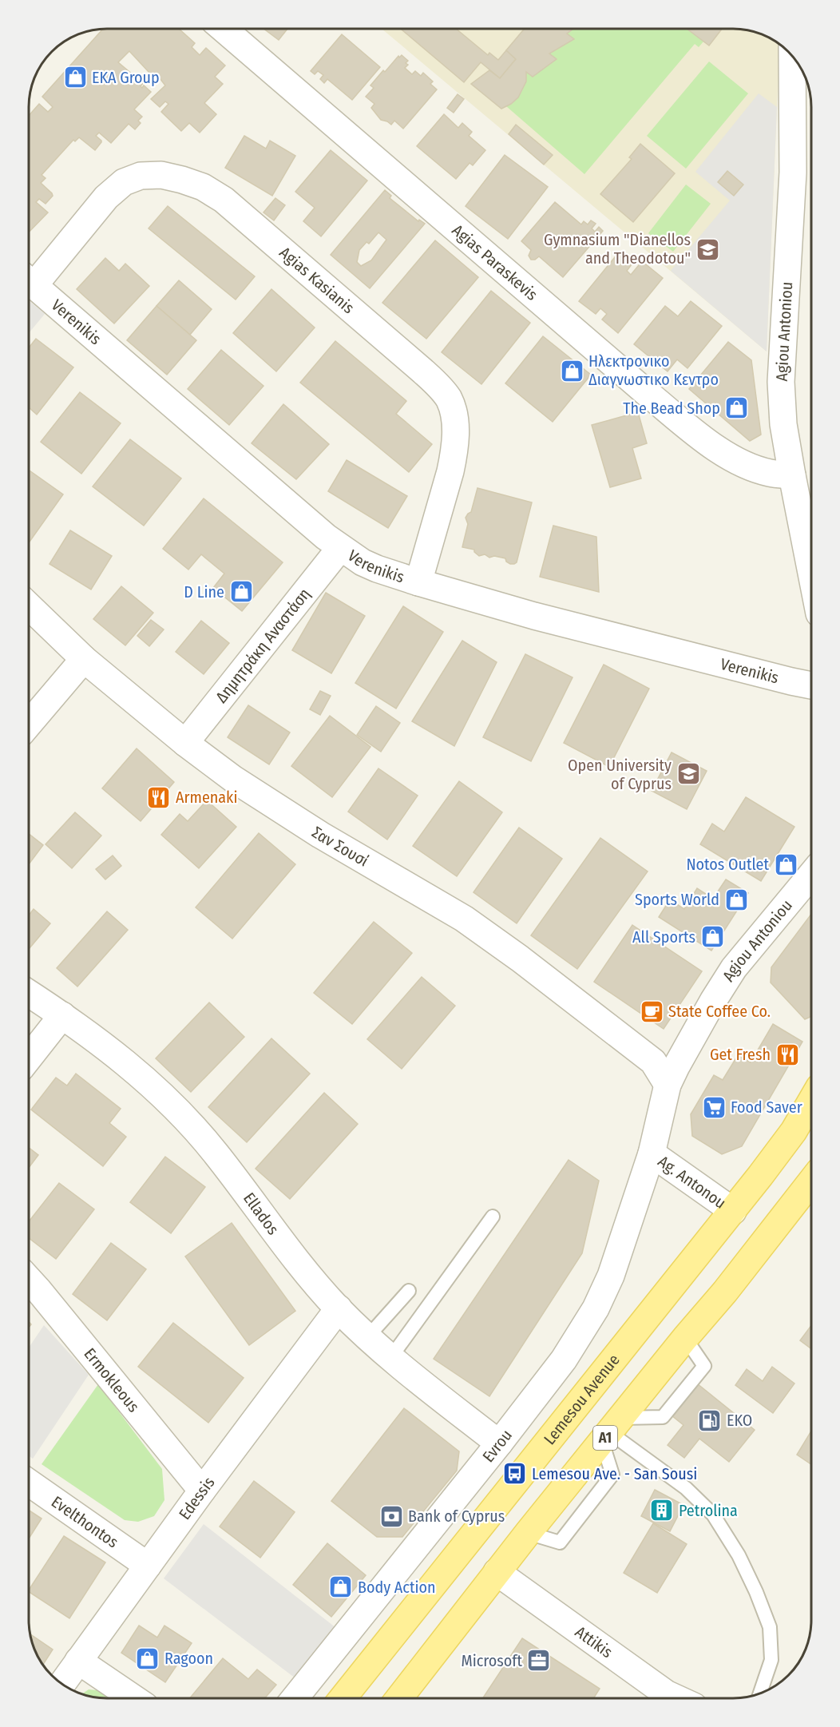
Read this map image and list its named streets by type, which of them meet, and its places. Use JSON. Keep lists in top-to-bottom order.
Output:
{
  "streets": {
    "main road": ["Lemesou Avenue", "A1"],
    "street": [
      "Agias Paraskevis",
      "Agias Kasianis",
      "Verenikis",
      "Agiou Antoniou",
      "Δημητράκη Αναστάση",
      "Σαν Σουσί",
      "Ag. Antonou",
      "Ellados",
      "Ermokleous",
      "Evrou",
      "Edessis",
      "Evelthontos",
      "Attikis"
    ]
  },
  "crossings": [
    ["Agias Paraskevis", "Agiou Antoniou"],
    ["Agias Kasianis", "Verenikis"],
    ["Verenikis", "Δημητράκη Αναστάση"],
    ["Agiou Antoniou", "Σαν Σουσί"],
    ["Agiou Antoniou", "Ag. Antonou"],
    ["Agiou Antoniou", "Evrou"],
    ["Δημητράκη Αναστάση", "Σαν Σουσί"],
    ["Ag. Antonou", "Lemesou Avenue"],
    ["Ag. Antonou", "Evrou"],
    ["Ellados", "Evrou"],
    ["Ellados", "Edessis"],
    ["Ermokleous", "Edessis"],
    ["A1", "Attikis"],
    ["Edessis", "Evelthontos"]
  ],
  "places": {
    "shop": [
      "EKA Group",
      "Ηλεκτρονικο Διαγνωστικο Κεντρο",
      "The Bead Shop",
      "D Line",
      "Notos Outlet",
      "Sports World",
      "All Sports",
      "Body Action",
      "Ragoon"
    ],
    "school or university": ["Gymnasium \"Dianellos and Theodotou\"", "Open University of Cyprus"],
    "restaurant": ["Armenaki", "Get Fresh"],
    "cafe": ["State Coffee Co."],
    "supermarket": ["Food Saver"],
    "fuel station": ["EKO"],
    "bus stop": ["Lemesou Ave. - San Sousi"],
    "building": ["Petrolina"],
    "bank": ["Bank of Cyprus"],
    "office": ["Microsoft"]
  }
}
